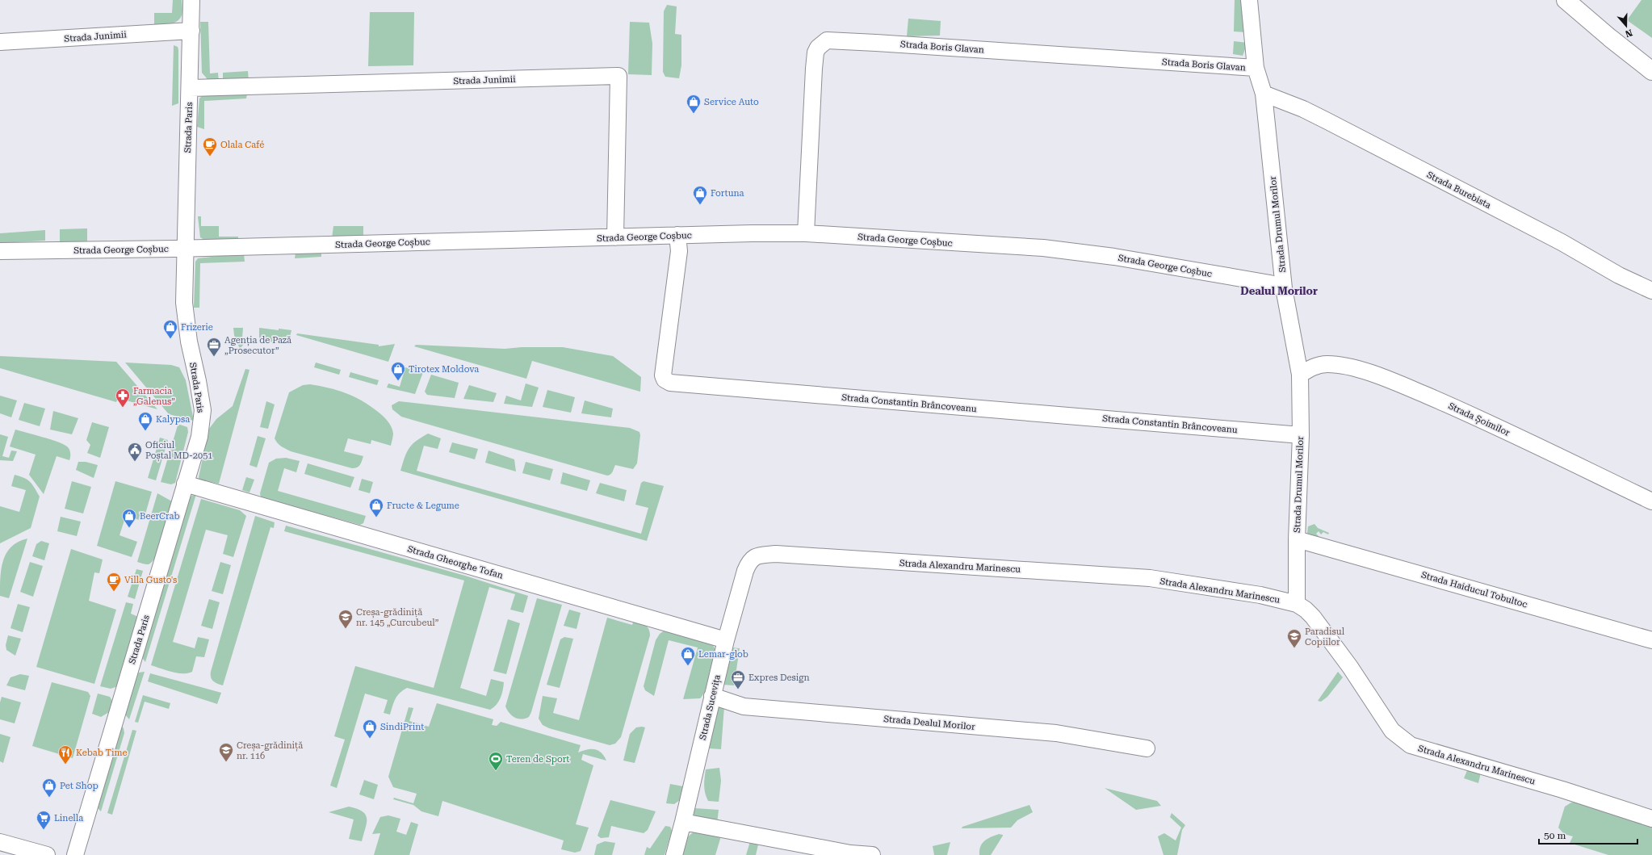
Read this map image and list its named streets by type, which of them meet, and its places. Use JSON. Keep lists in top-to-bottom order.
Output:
{
  "streets": {
    "street": [
      "Strada Junimii",
      "Strada Boris Glavan",
      "Strada Paris",
      "Strada Burebista",
      "Strada Drumul Morilor",
      "Strada George Coșbuc",
      "Strada Constantin Brâncoveanu",
      "Strada Șoimilor",
      "Strada Gheorghe Tofan",
      "Strada Alexandru Marinescu",
      "Strada Haiducul Tobultoc",
      "Strada Sucevița",
      "Strada Dealul Morilor"
    ]
  },
  "crossings": [
    ["Strada Junimii", "Strada Paris"],
    ["Strada Junimii", "Strada George Coșbuc"],
    ["Strada Boris Glavan", "Strada Drumul Morilor"],
    ["Strada Boris Glavan", "Strada George Coșbuc"],
    ["Strada Paris", "Strada George Coșbuc"],
    ["Strada Paris", "Strada Gheorghe Tofan"],
    ["Strada Burebista", "Strada Drumul Morilor"],
    ["Strada Drumul Morilor", "Strada George Coșbuc"],
    ["Strada Drumul Morilor", "Strada Constantin Brâncoveanu"],
    ["Strada Drumul Morilor", "Strada Șoimilor"],
    ["Strada Drumul Morilor", "Strada Alexandru Marinescu"],
    ["Strada Drumul Morilor", "Strada Haiducul Tobultoc"],
    ["Strada George Coșbuc", "Strada Constantin Brâncoveanu"],
    ["Strada Gheorghe Tofan", "Strada Sucevița"],
    ["Strada Alexandru Marinescu", "Strada Sucevița"],
    ["Strada Sucevița", "Strada Dealul Morilor"]
  ],
  "districts": ["Dealul Morilor"],
  "places": {
    "shop": [
      "Service Auto",
      "Fortuna",
      "Frizerie",
      "Tirotex Moldova",
      "Kalypsa",
      "Fructe & Legume",
      "BeerCrab",
      "Lemar-glob",
      "SindiPrint",
      "Pet Shop"
    ],
    "cafe": ["Olala Café", "Villa Gusto's"],
    "office": ["Agenția de Pază „Prosecutor”", "Expres Design"],
    "pharmacy": ["Farmacia „Galenus”"],
    "public building": ["Oficiul Poștal MD-2051"],
    "school or university": ["Creșa-grădiniță nr. 145 „Curcubeul”", "Paradisul Copiilor", "Creșa-grădiniță nr. 116"],
    "restaurant": ["Kebab Time"],
    "sports": ["Teren de Sport"],
    "supermarket": ["Linella"]
  },
  "scale_bar": "50 m",
  "north": "bottom"
}
